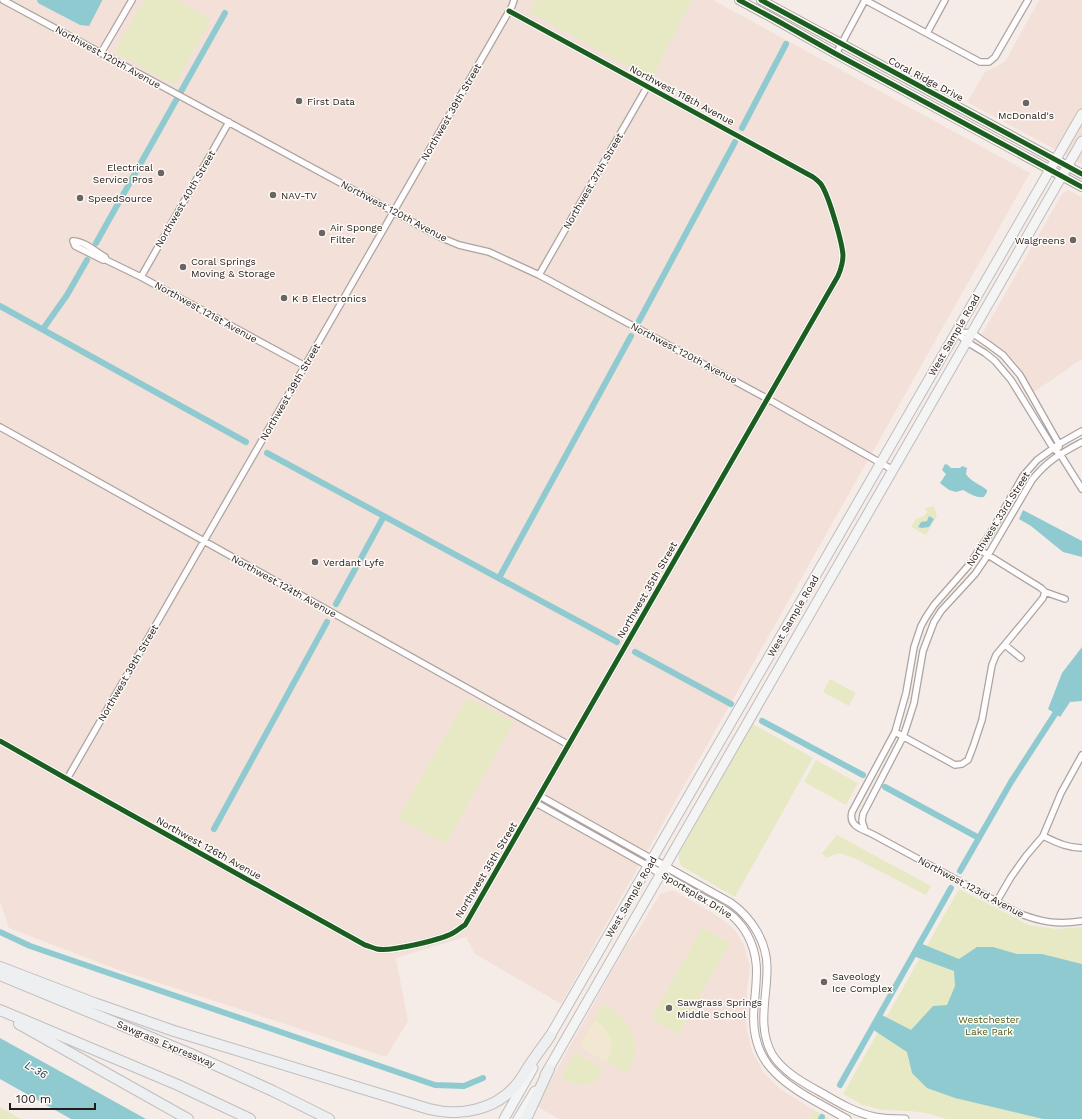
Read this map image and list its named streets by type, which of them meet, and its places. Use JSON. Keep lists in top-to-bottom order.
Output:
{
  "streets": {
    "highway": ["Sawgrass Expressway"],
    "main road": ["Coral Ridge Drive", "West Sample Road"],
    "street": [
      "Northwest 120th Avenue",
      "Northwest 118th Avenue",
      "Northwest 39th Street",
      "Northwest 37th Street",
      "Northwest 40th Street",
      "Northwest 121st Avenue",
      "Northwest 33rd Street",
      "Northwest 124th Avenue",
      "Northwest 35th Street",
      "Northwest 126th Avenue",
      "Northwest 123rd Avenue",
      "Sportsplex Drive"
    ]
  },
  "crossings": [
    ["Northwest 120th Avenue", "Northwest 39th Street"],
    ["Northwest 120th Avenue", "Northwest 37th Street"],
    ["Northwest 120th Avenue", "Northwest 40th Street"],
    ["Northwest 120th Avenue", "West Sample Road"],
    ["Northwest 120th Avenue", "Northwest 35th Street"],
    ["Coral Ridge Drive", "West Sample Road"],
    ["Northwest 118th Avenue", "Northwest 39th Street"],
    ["Northwest 118th Avenue", "Northwest 37th Street"],
    ["Northwest 118th Avenue", "Northwest 35th Street"],
    ["Northwest 39th Street", "Northwest 121st Avenue"],
    ["Northwest 39th Street", "Northwest 124th Avenue"],
    ["Northwest 39th Street", "Northwest 126th Avenue"],
    ["Northwest 40th Street", "Northwest 121st Avenue"],
    ["West Sample Road", "Sportsplex Drive"],
    ["Northwest 33rd Street", "Northwest 123rd Avenue"],
    ["Northwest 124th Avenue", "Northwest 35th Street"],
    ["Northwest 35th Street", "Northwest 126th Avenue"]
  ],
  "water": ["L-36"],
  "parks": ["Westchester Lake Park"],
  "places": [
    "First Data",
    "McDonald's",
    "Electrical Service Pros",
    "NAV-TV",
    "SpeedSource",
    "Air Sponge Filter",
    "Walgreens",
    "Coral Springs Moving & Storage",
    "K B Electronics",
    "Verdant Lyfe",
    "Saveology Ice Complex",
    "Sawgrass Springs Middle School"
  ],
  "scale_bar": "100 m"
}
